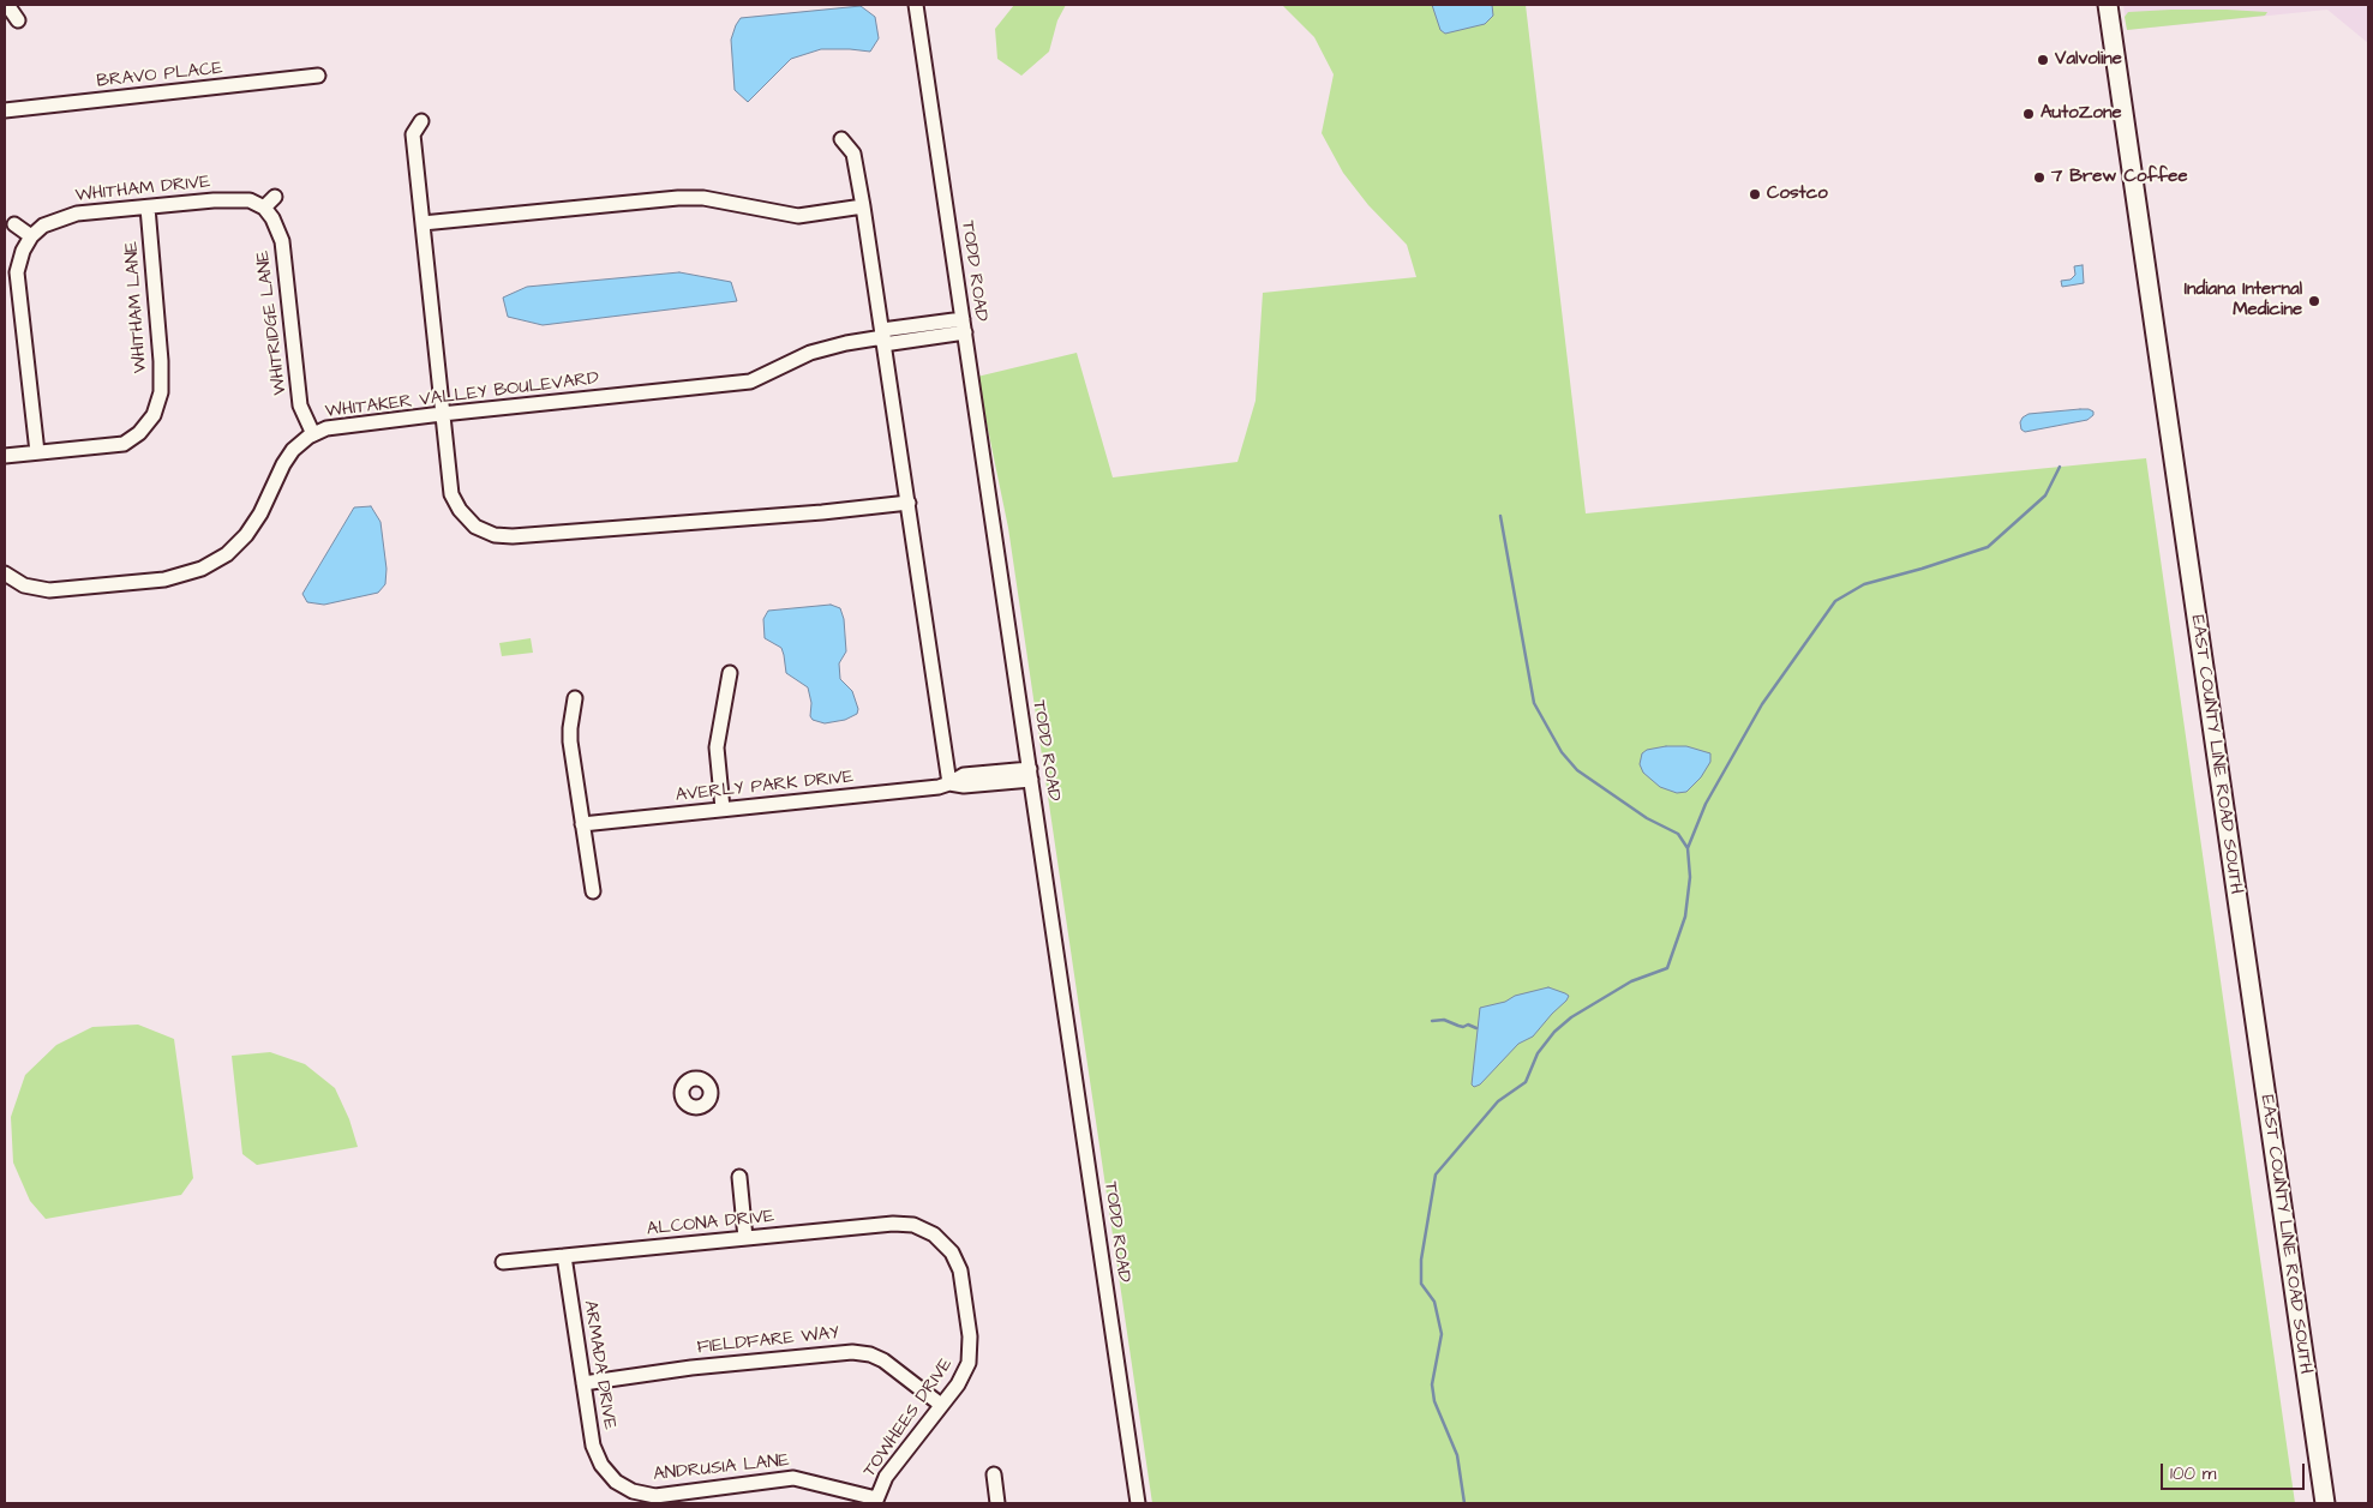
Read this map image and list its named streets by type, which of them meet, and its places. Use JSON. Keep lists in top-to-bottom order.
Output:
{
  "streets": {
    "main road": ["EAST COUNTY LINE ROAD SOUTH"],
    "street": [
      "BRAVO PLACE",
      "WHITHAM DRIVE",
      "TODD ROAD",
      "WHITHAM LANE",
      "WHITRIDGE LANE",
      "WHITAKER VALLEY BOULEVARD",
      "AVERLY PARK DRIVE",
      "ALCONA DRIVE",
      "FIELDFARE WAY",
      "ARMADA DRIVE",
      "TOWHEES DRIVE",
      "ANDRUSIA LANE"
    ]
  },
  "crossings": [
    ["WHITHAM DRIVE", "WHITHAM LANE"],
    ["WHITHAM DRIVE", "WHITRIDGE LANE"],
    ["TODD ROAD", "WHITAKER VALLEY BOULEVARD"],
    ["TODD ROAD", "AVERLY PARK DRIVE"],
    ["WHITRIDGE LANE", "WHITAKER VALLEY BOULEVARD"],
    ["ALCONA DRIVE", "ARMADA DRIVE"],
    ["ALCONA DRIVE", "TOWHEES DRIVE"],
    ["FIELDFARE WAY", "ARMADA DRIVE"],
    ["FIELDFARE WAY", "TOWHEES DRIVE"],
    ["ARMADA DRIVE", "ANDRUSIA LANE"],
    ["TOWHEES DRIVE", "ANDRUSIA LANE"]
  ],
  "places": [
    "Valvoline",
    "AutoZone",
    "7 Brew Coffee",
    "Costco",
    "Indiana Internal Medicine"
  ],
  "scale_bar": "100 m"
}
